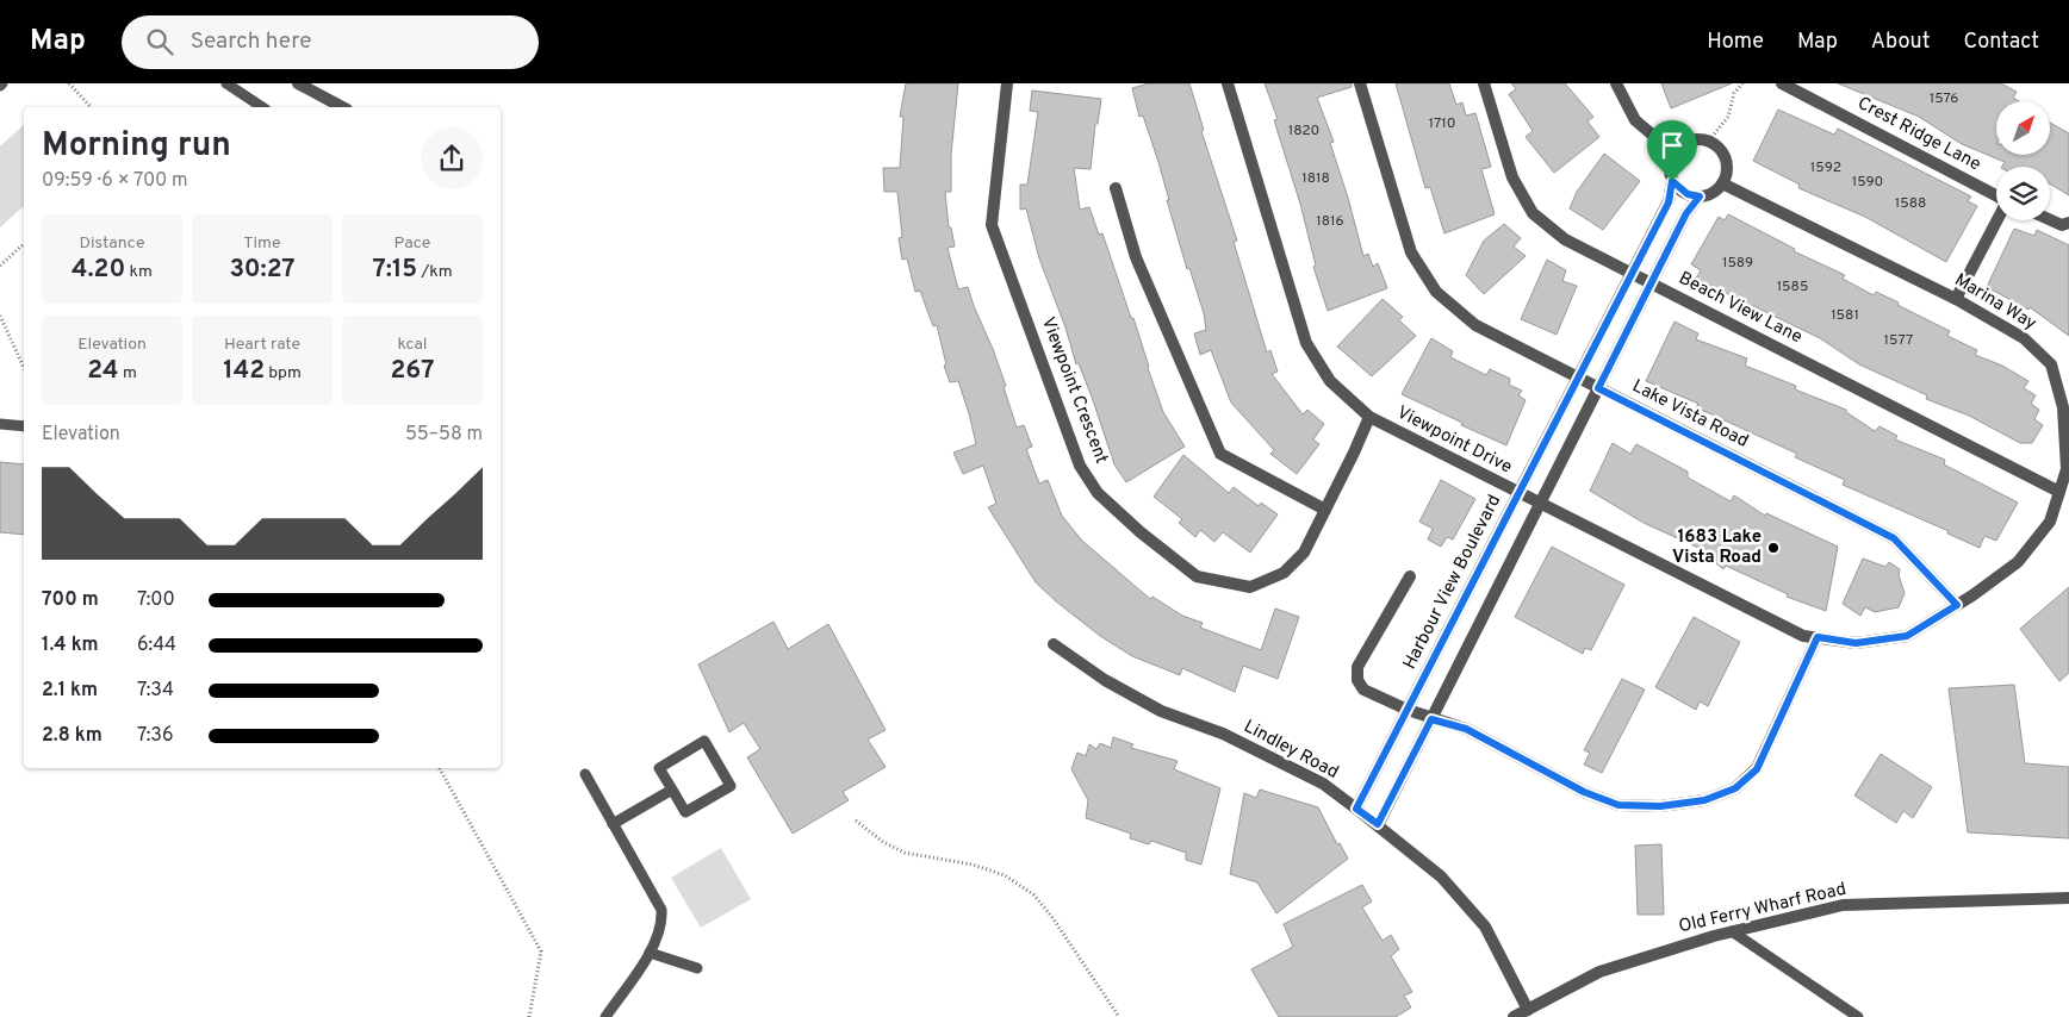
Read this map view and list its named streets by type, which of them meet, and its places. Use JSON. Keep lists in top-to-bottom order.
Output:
{
  "streets": {
    "street": [
      "Crest Ridge Lane",
      "Marina Way",
      "Beach View Lane",
      "Viewpoint Crescent",
      "Lake Vista Road",
      "Viewpoint Drive",
      "Harbour View Boulevard",
      "Lindley Road",
      "Old Ferry Wharf Road"
    ]
  },
  "crossings": [
    ["Marina Way", "Beach View Lane"],
    ["Marina Way", "Lake Vista Road"],
    ["Marina Way", "Viewpoint Drive"],
    ["Marina Way", "Harbour View Boulevard"],
    ["Beach View Lane", "Harbour View Boulevard"],
    ["Viewpoint Crescent", "Viewpoint Drive"],
    ["Lake Vista Road", "Viewpoint Drive"],
    ["Lake Vista Road", "Harbour View Boulevard"],
    ["Viewpoint Drive", "Harbour View Boulevard"],
    ["Harbour View Boulevard", "Lindley Road"],
    ["Lindley Road", "Old Ferry Wharf Road"]
  ],
  "places": ["1683 Lake Vista Road"],
  "house_numbers": [
    "1576",
    "1710",
    "1820",
    "1592",
    "1818",
    "1590",
    "1588",
    "1816",
    "1589",
    "1585",
    "1581",
    "1577"
  ],
  "north": "top right",
  "page": {
    "header": "Map",
    "search": "Search here",
    "nav": [
      "Home",
      "Map",
      "About",
      "Contact"
    ],
    "heading": ["Morning run", "09:59 · 6 × 700 m"],
    "stats": [
      ["Distance", "4.20 km"],
      ["Time", "30:27"],
      ["Pace", "7:15 /km"],
      ["Elevation", "24 m"],
      ["Heart rate", "142 bpm"],
      ["kcal", "267"]
    ],
    "chart": ["Elevation", "55–58 m"],
    "list": [
      {
        "name": "700 m",
        "note": "7:00"
      },
      {
        "name": "1.4 km",
        "note": "6:44"
      },
      {
        "name": "2.1 km",
        "note": "7:34"
      },
      {
        "name": "2.8 km",
        "note": "7:36"
      }
    ]
  }
}
